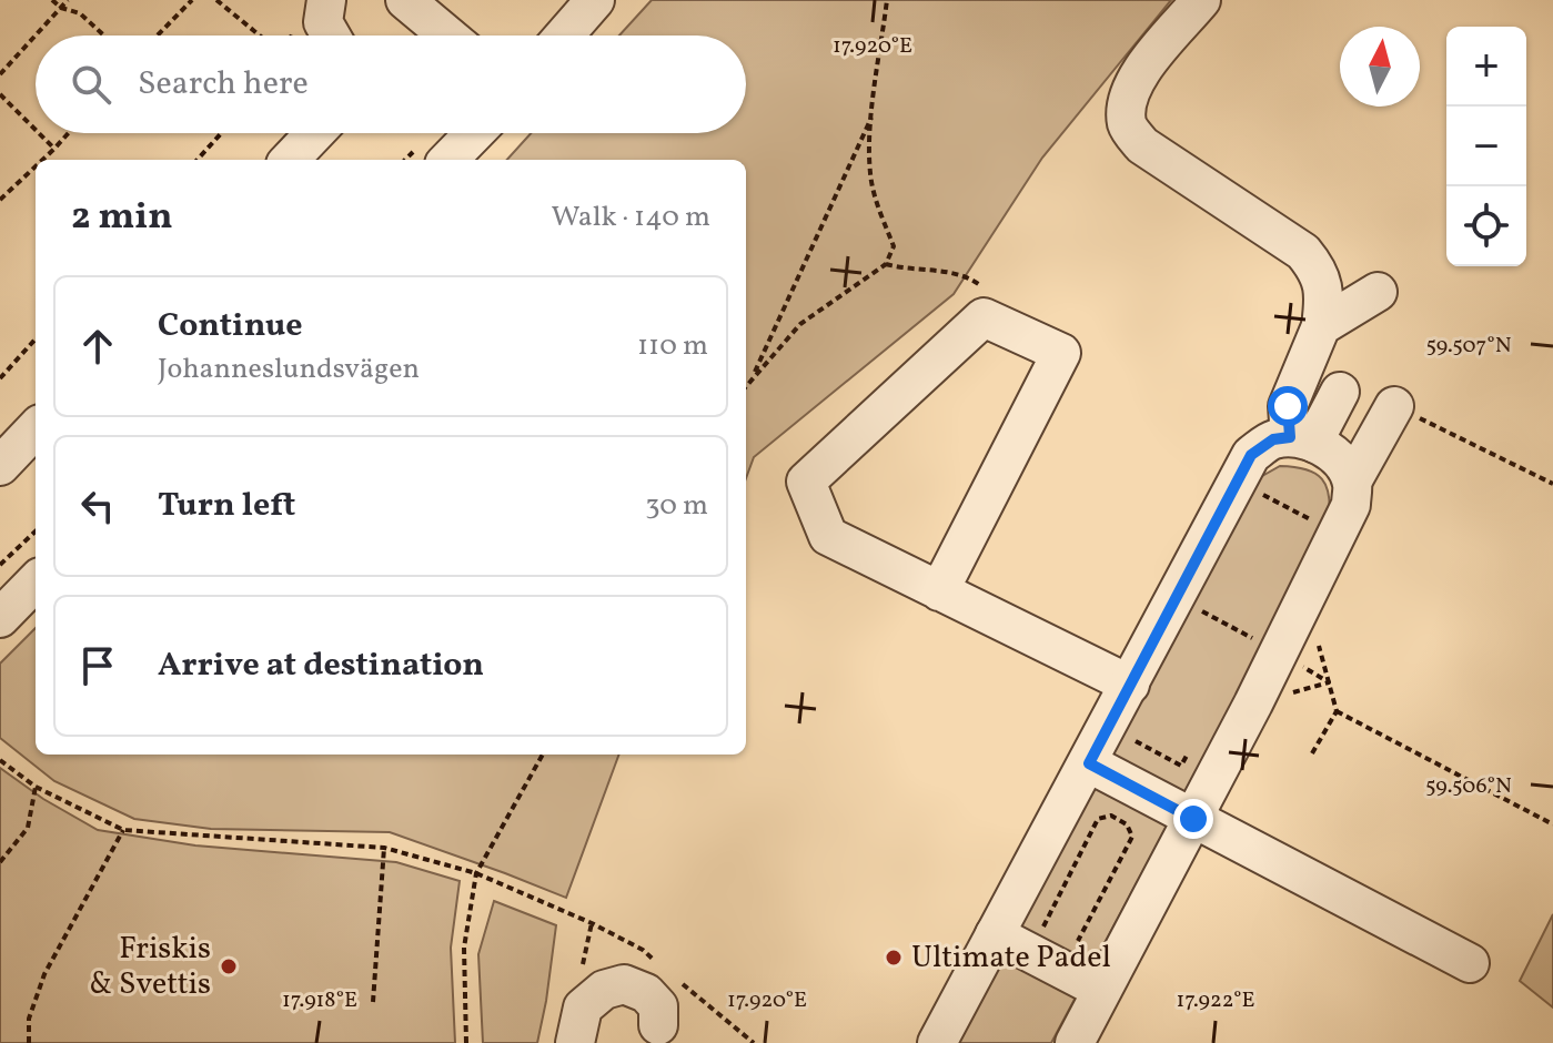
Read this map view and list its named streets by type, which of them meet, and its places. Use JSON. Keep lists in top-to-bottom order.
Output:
{
  "places": ["Ultimate Padel", "Friskis & Svettis"],
  "north": "top",
  "page": {
    "map_buttons": ["+", "−"],
    "search": "Search here",
    "heading": ["2 min", "Walk · 140 m"],
    "list": [
      ["Continue", "Johanneslundsvägen", "110 m"],
      ["Turn left", "30 m"],
      "Arrive at destination"
    ]
  },
  "coordinates": [
    "17.920°E",
    "59.507°N",
    "59.506°N",
    "17.918°E",
    "17.922°E"
  ]
}
